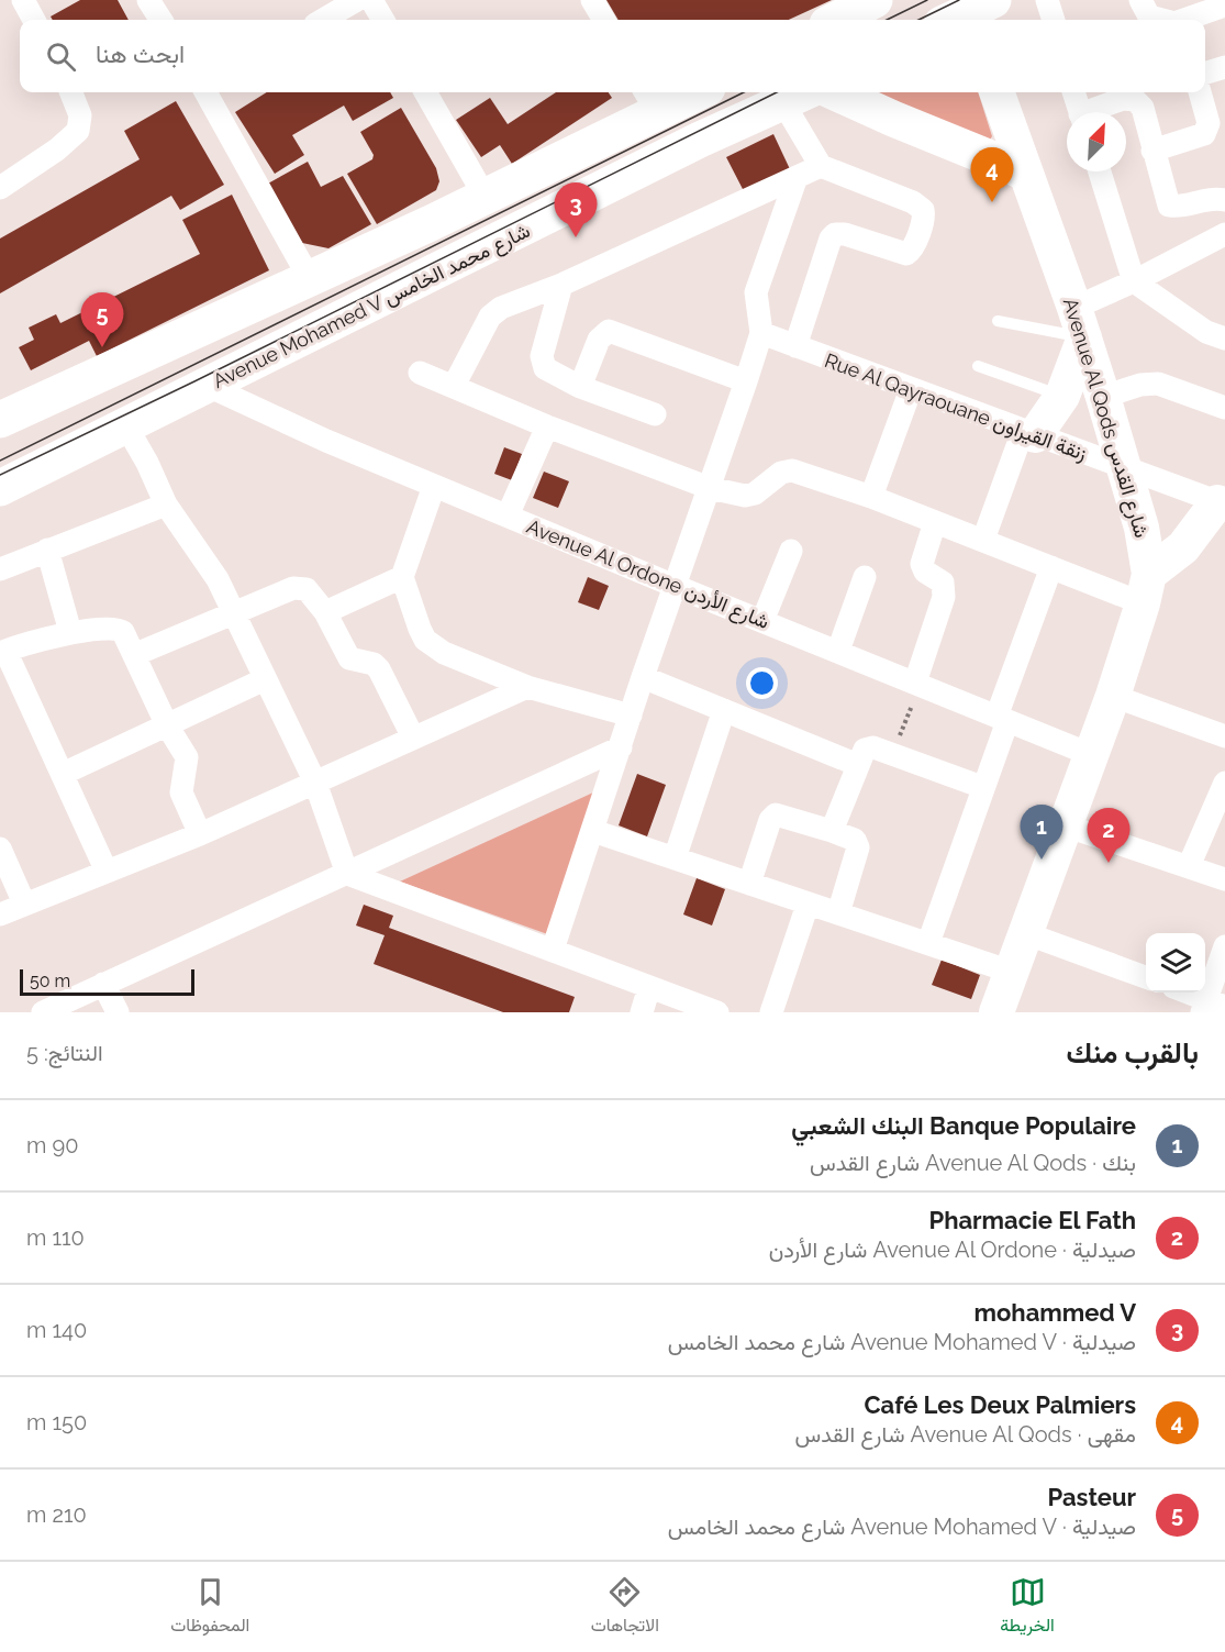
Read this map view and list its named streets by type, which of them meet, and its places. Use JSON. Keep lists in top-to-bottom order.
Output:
{
  "streets": {
    "main road": ["Avenue Mohamed V شارع محمد الخامس"],
    "street": ["Rue Al Qayraouane زنقة القيراون", "Avenue Al Qods شارع القدس", "Avenue Al Ordone شارع الأردن"]
  },
  "crossings": [
    ["Avenue Mohamed V شارع محمد الخامس", "Avenue Al Ordone شارع الأردن"],
    ["Rue Al Qayraouane زنقة القيراون", "Avenue Al Qods شارع القدس"],
    ["Avenue Al Qods شارع القدس", "Avenue Al Ordone شارع الأردن"]
  ],
  "scale_bar": "50 m",
  "north": "top right",
  "page": {
    "search": "ابحث هنا",
    "pins": [
      "4",
      "3",
      "5",
      "1",
      "2"
    ],
    "scale": "50 m",
    "heading": ["بالقرب منك", "النتائج: 5"],
    "list": [
      {
        "mark": "1",
        "name": "Banque Populaire البنك الشعبي",
        "note": "بنك · Avenue Al Qods شارع القدس",
        "value": "90 m"
      },
      {
        "mark": "2",
        "name": "Pharmacie El Fath",
        "note": "صيدلية · Avenue Al Ordone شارع الأردن",
        "value": "110 m"
      },
      {
        "mark": "3",
        "name": "mohammed V",
        "note": "صيدلية · Avenue Mohamed V شارع محمد الخامس",
        "value": "140 m"
      },
      {
        "mark": "4",
        "name": "Café Les Deux Palmiers",
        "note": "مقهى · Avenue Al Qods شارع القدس",
        "value": "150 m"
      },
      {
        "mark": "5",
        "name": "Pasteur",
        "note": "صيدلية · Avenue Mohamed V شارع محمد الخامس",
        "value": "210 m"
      }
    ],
    "nav": ["الخريطة", "الاتجاهات", "المحفوظات"]
  }
}
